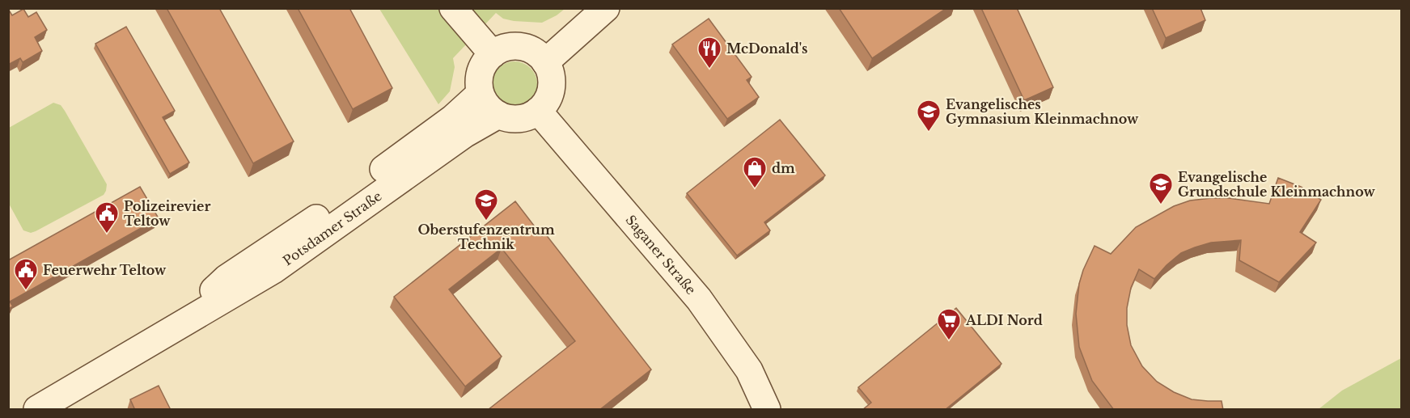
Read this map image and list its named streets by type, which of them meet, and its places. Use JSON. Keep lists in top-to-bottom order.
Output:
{
  "streets": {
    "street": ["Potsdamer Straße", "Saganer Straße"]
  },
  "crossings": [
    ["Potsdamer Straße", "Saganer Straße"]
  ],
  "places": {
    "restaurant": ["McDonald's"],
    "school or university": ["Evangelisches Gymnasium Kleinmachnow", "Evangelische Grundschule Kleinmachnow", "Oberstufenzentrum Technik"],
    "shop": ["dm"],
    "public building": ["Polizeirevier Teltow", "Feuerwehr Teltow"],
    "supermarket": ["ALDI Nord"]
  }
}
